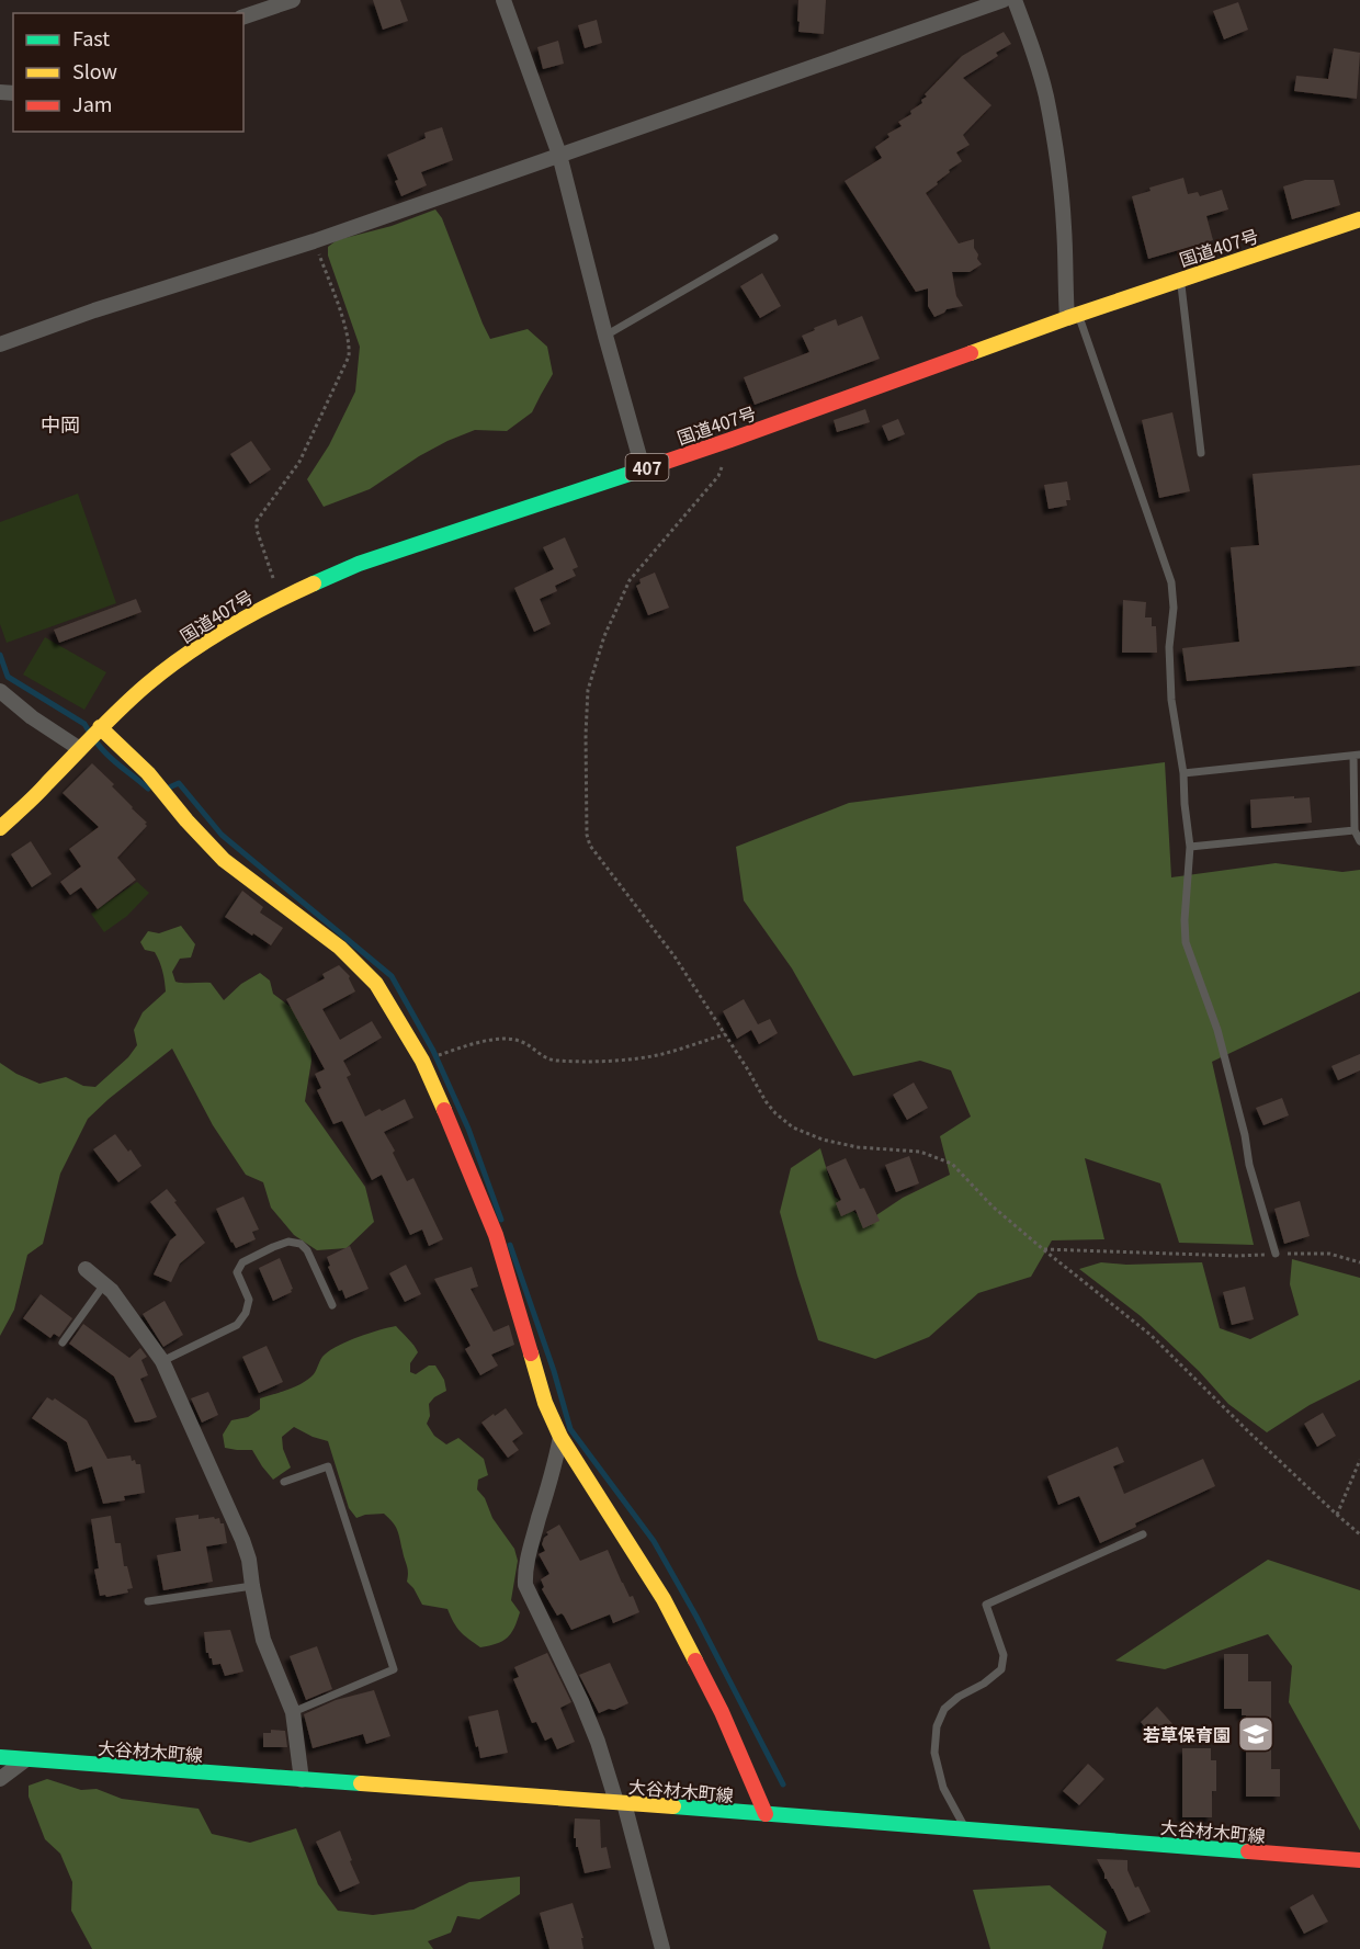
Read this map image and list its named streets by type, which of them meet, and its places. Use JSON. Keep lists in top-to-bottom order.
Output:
{
  "streets": {
    "main road": ["国道407号", "407", "大谷材木町線"]
  },
  "districts": ["中岡"],
  "places": {
    "school or university": ["若草保育園"]
  },
  "legend": ["Fast", "Slow", "Jam"]
}
